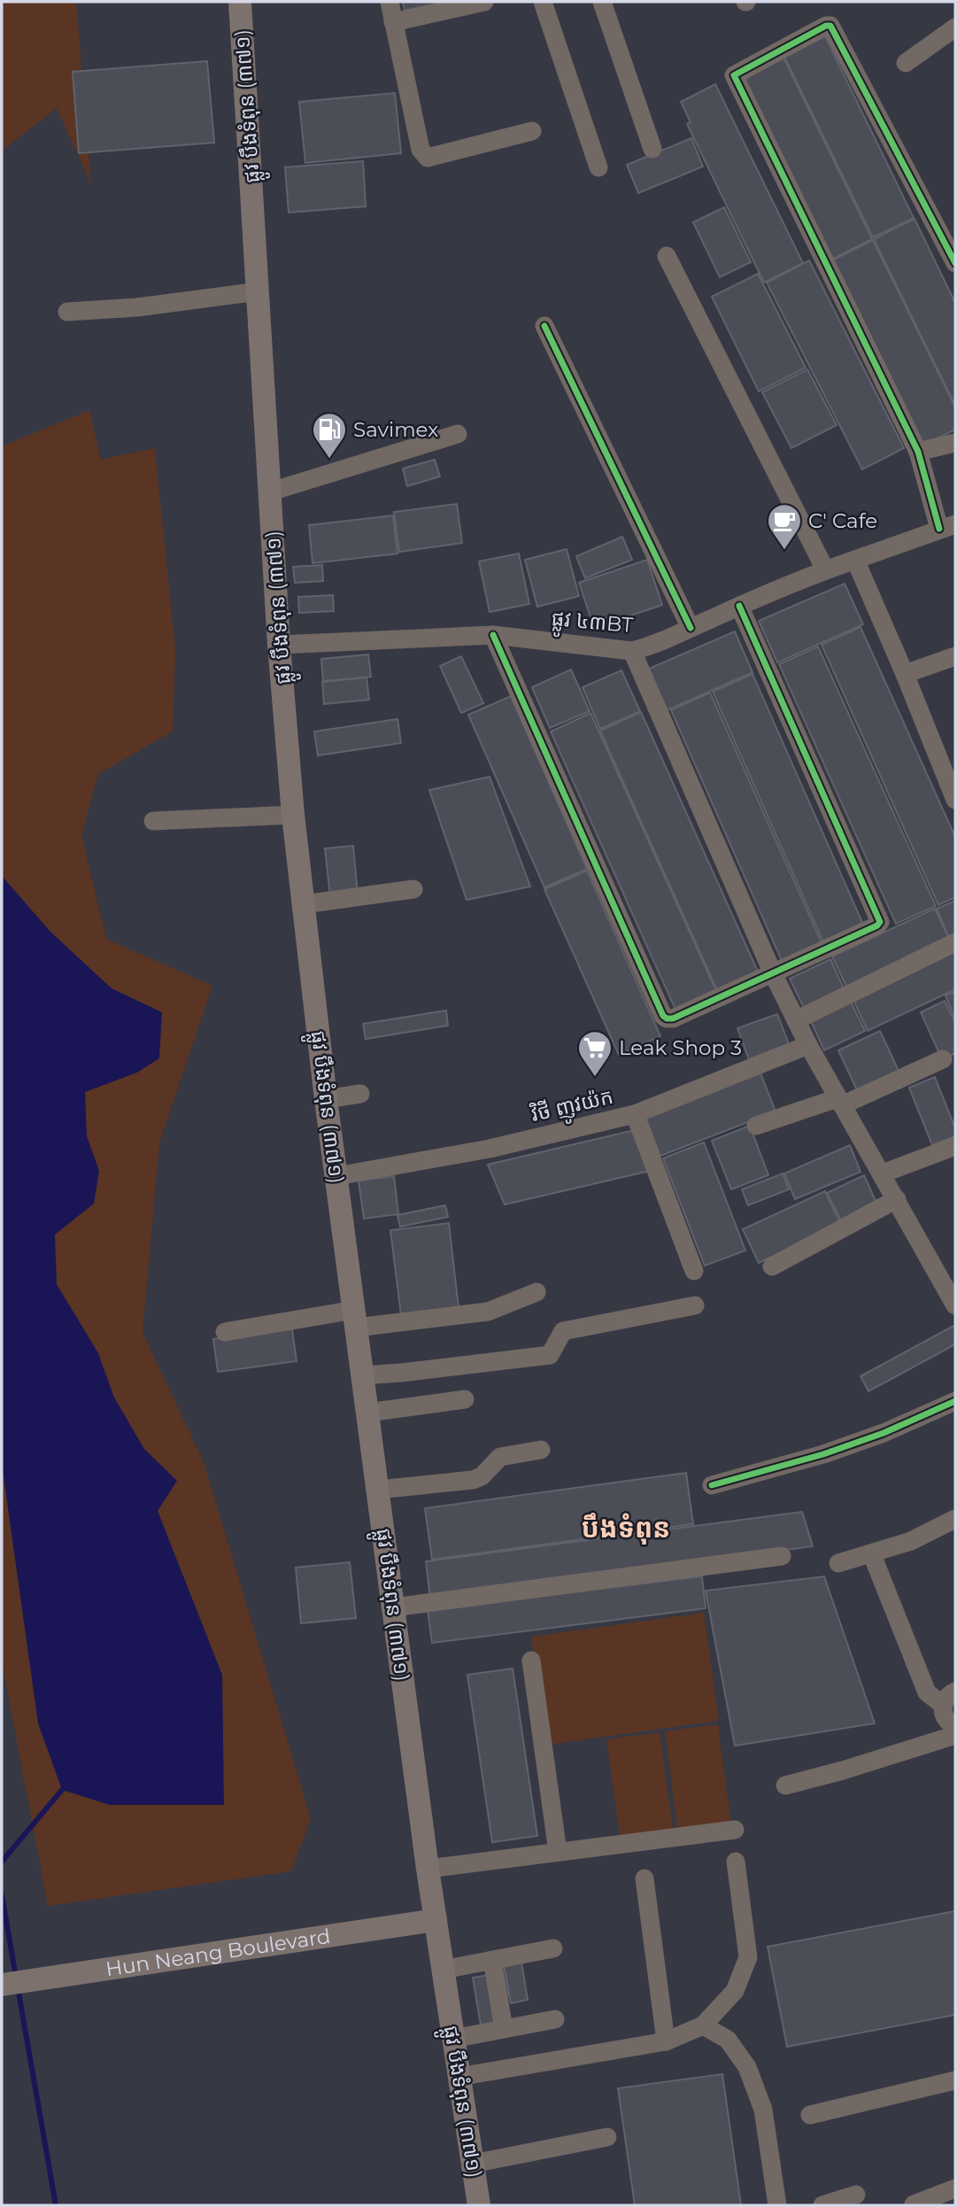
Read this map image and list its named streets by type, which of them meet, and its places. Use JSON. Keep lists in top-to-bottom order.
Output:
{
  "streets": {
    "main road": ["ផ្លូវ បឹងទំពុន (៣៧១)", "Hun Neang Boulevard"],
    "street": ["ផ្លូវ ៤៣BT", "វិថី ញូវយ៉ក"]
  },
  "crossings": [
    ["ផ្លូវ បឹងទំពុន (៣៧១)", "ផ្លូវ ៤៣BT"],
    ["ផ្លូវ បឹងទំពុន (៣៧១)", "វិថី ញូវយ៉ក"],
    ["ផ្លូវ បឹងទំពុន (៣៧១)", "Hun Neang Boulevard"]
  ],
  "districts": ["បឹងទំពុន"],
  "places": {
    "fuel station": ["Savimex"],
    "cafe": ["C' Cafe"],
    "supermarket": ["Leak Shop 3"]
  }
}
